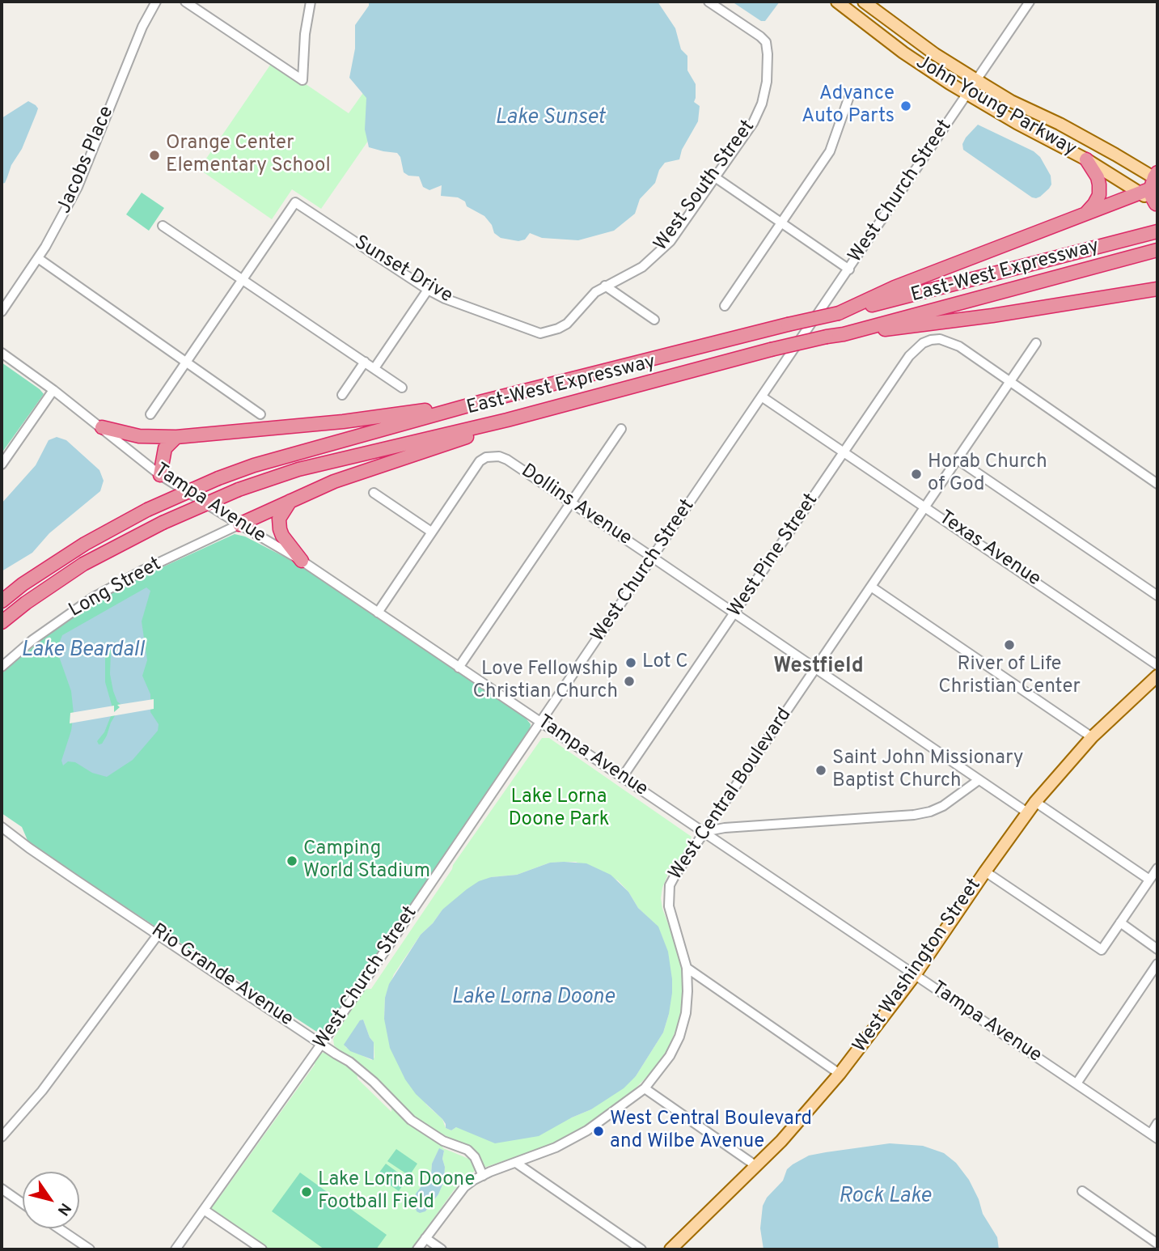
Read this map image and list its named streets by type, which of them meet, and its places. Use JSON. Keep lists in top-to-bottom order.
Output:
{
  "streets": {
    "highway": ["East-West Expressway"],
    "main road": ["John Young Parkway", "West Washington Street"],
    "street": [
      "Jacobs Place",
      "West South Street",
      "West Church Street",
      "Sunset Drive",
      "Tampa Avenue",
      "Dollins Avenue",
      "Texas Avenue",
      "West Pine Street",
      "Long Street",
      "West Central Boulevard",
      "Rio Grande Avenue"
    ]
  },
  "crossings": [
    ["John Young Parkway", "West Church Street"],
    ["West South Street", "Sunset Drive"],
    ["West Church Street", "Tampa Avenue"],
    ["West Church Street", "Dollins Avenue"],
    ["West Church Street", "Texas Avenue"],
    ["West Church Street", "Rio Grande Avenue"],
    ["Tampa Avenue", "West Pine Street"],
    ["Tampa Avenue", "Long Street"],
    ["Tampa Avenue", "West Central Boulevard"],
    ["Tampa Avenue", "West Washington Street"],
    ["Dollins Avenue", "West Pine Street"],
    ["Dollins Avenue", "West Central Boulevard"],
    ["Dollins Avenue", "West Washington Street"],
    ["Texas Avenue", "West Pine Street"],
    ["Texas Avenue", "West Central Boulevard"],
    ["West Pine Street", "West Central Boulevard"],
    ["West Central Boulevard", "Rio Grande Avenue"]
  ],
  "districts": ["Westfield"],
  "water": [
    "Lake Sunset",
    "Lake Beardall",
    "Lake Lorna Doone",
    "Rock Lake"
  ],
  "parks": ["Lake Lorna Doone Park"],
  "places": [
    "Advance Auto Parts",
    "Orange Center Elementary School",
    "Horab Church of God",
    "River of Life Christian Center",
    "Lot C",
    "Love Fellowship Christian Church",
    "Saint John Missionary Baptist Church",
    "Camping World Stadium",
    "West Central Boulevard and Wilbe Avenue",
    "Lake Lorna Doone Football Field"
  ],
  "north": "bottom right"
}
